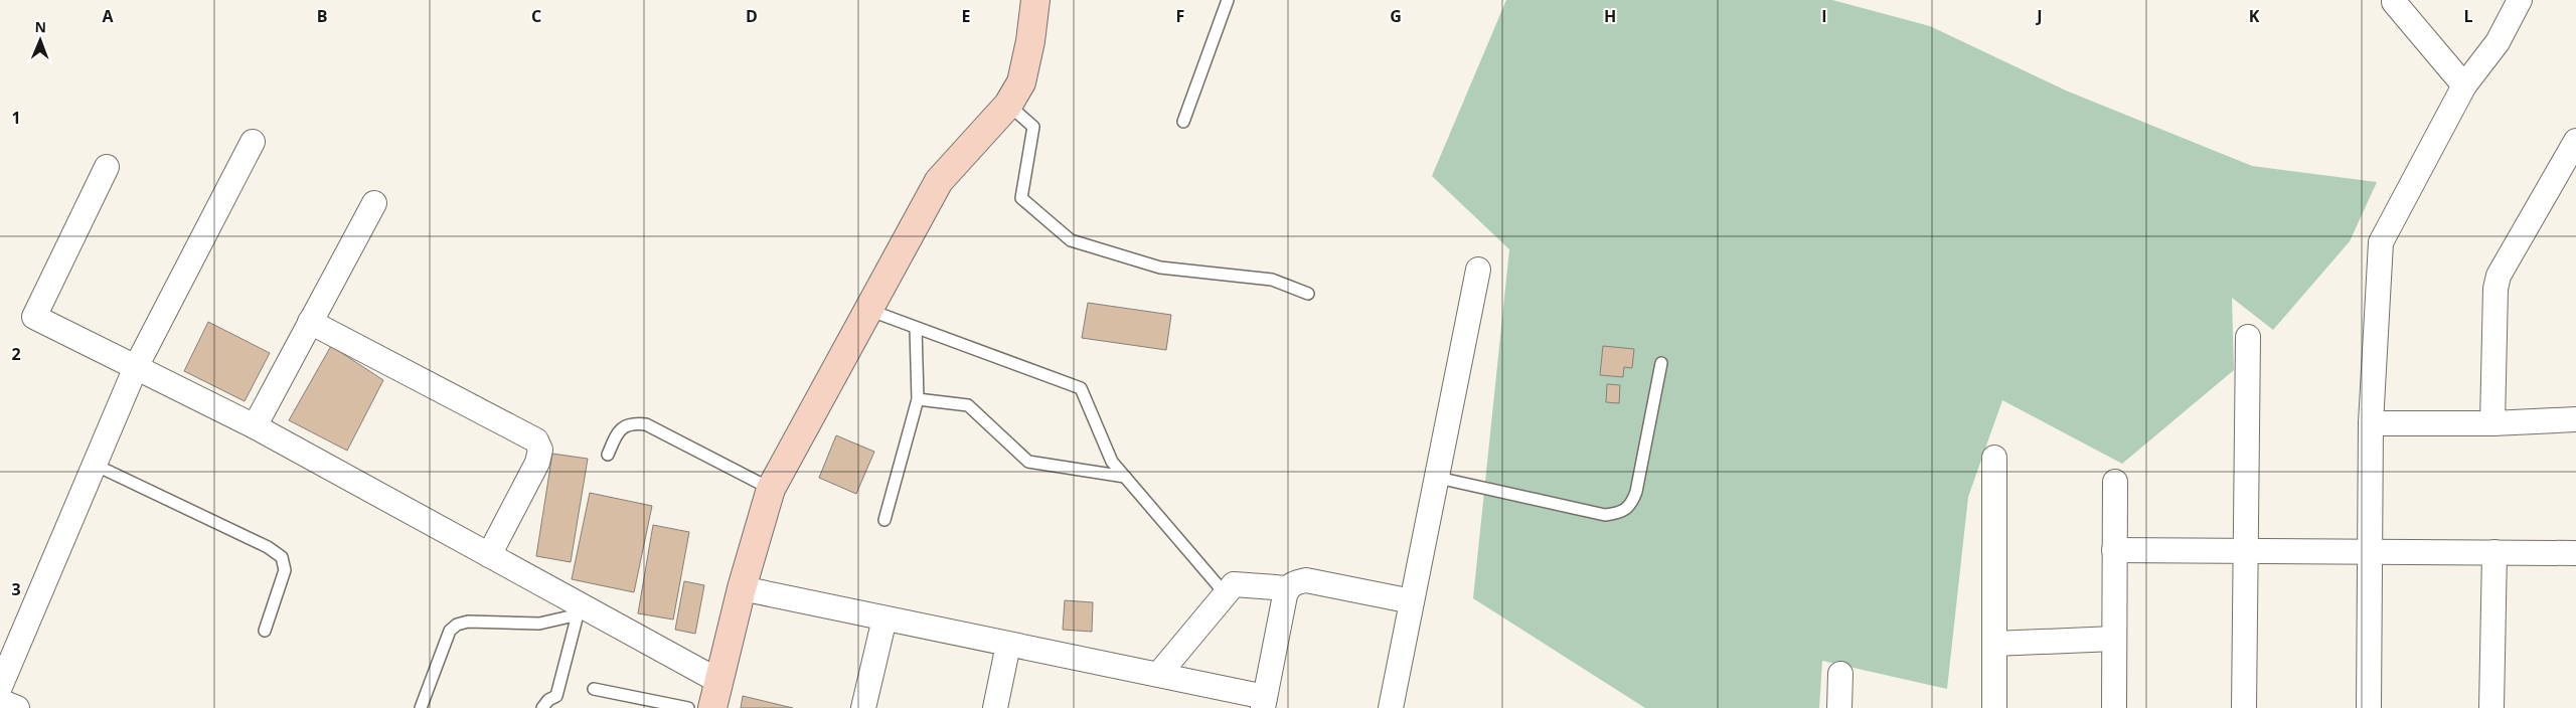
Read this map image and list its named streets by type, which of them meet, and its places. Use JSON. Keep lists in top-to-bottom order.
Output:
{
  "north": "top",
  "grid": {
    "columns": [
      "A",
      "B",
      "C",
      "D",
      "E",
      "F",
      "G",
      "H",
      "I",
      "J",
      "K",
      "L"
    ],
    "rows": ["1", "2", "3"]
  }
}
